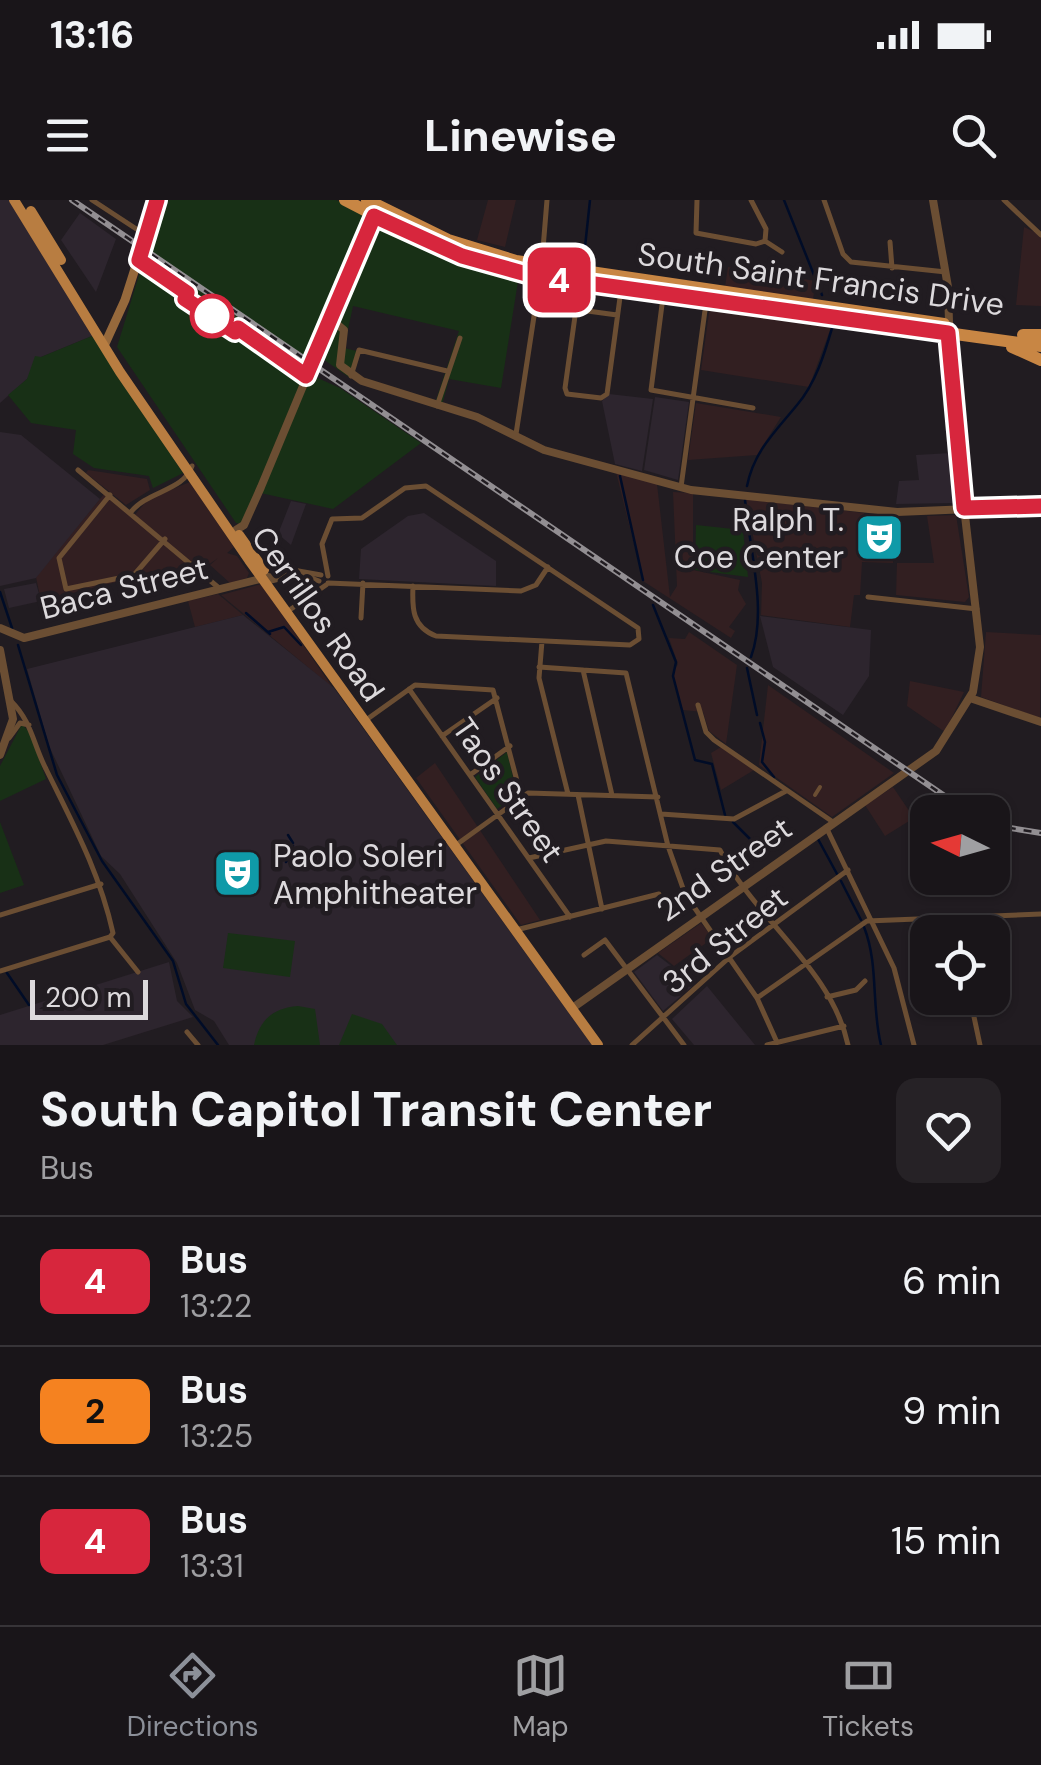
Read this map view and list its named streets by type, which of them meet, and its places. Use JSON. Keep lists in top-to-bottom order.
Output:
{
  "streets": {
    "highway": ["South Saint Francis Drive"],
    "main road": ["Cerrillos Road"],
    "street": [
      "Baca Street",
      "Taos Street",
      "2nd Street",
      "3rd Street"
    ]
  },
  "crossings": [
    ["South Saint Francis Drive", "2nd Street"],
    ["Baca Street", "Cerrillos Road"],
    ["Cerrillos Road", "2nd Street"]
  ],
  "places": {
    "theatre": ["Ralph T. Coe Center", "Paolo Soleri Amphitheater"]
  },
  "lines": ["bus line 4"],
  "scale_bar": "200 m",
  "north": "left",
  "page": {
    "status": "13:16",
    "header": "Linewise",
    "on_map": "4",
    "scale": "200 m",
    "heading": ["South Capitol Transit Center", "Bus"],
    "list": [
      {
        "mark": "4",
        "name": "Bus",
        "note": "13:22",
        "value": "6 min"
      },
      {
        "mark": "2",
        "name": "Bus",
        "note": "13:25",
        "value": "9 min"
      },
      {
        "mark": "4",
        "name": "Bus",
        "note": "13:31",
        "value": "15 min"
      }
    ],
    "tabs": ["Directions", "Map", "Tickets"]
  }
}
